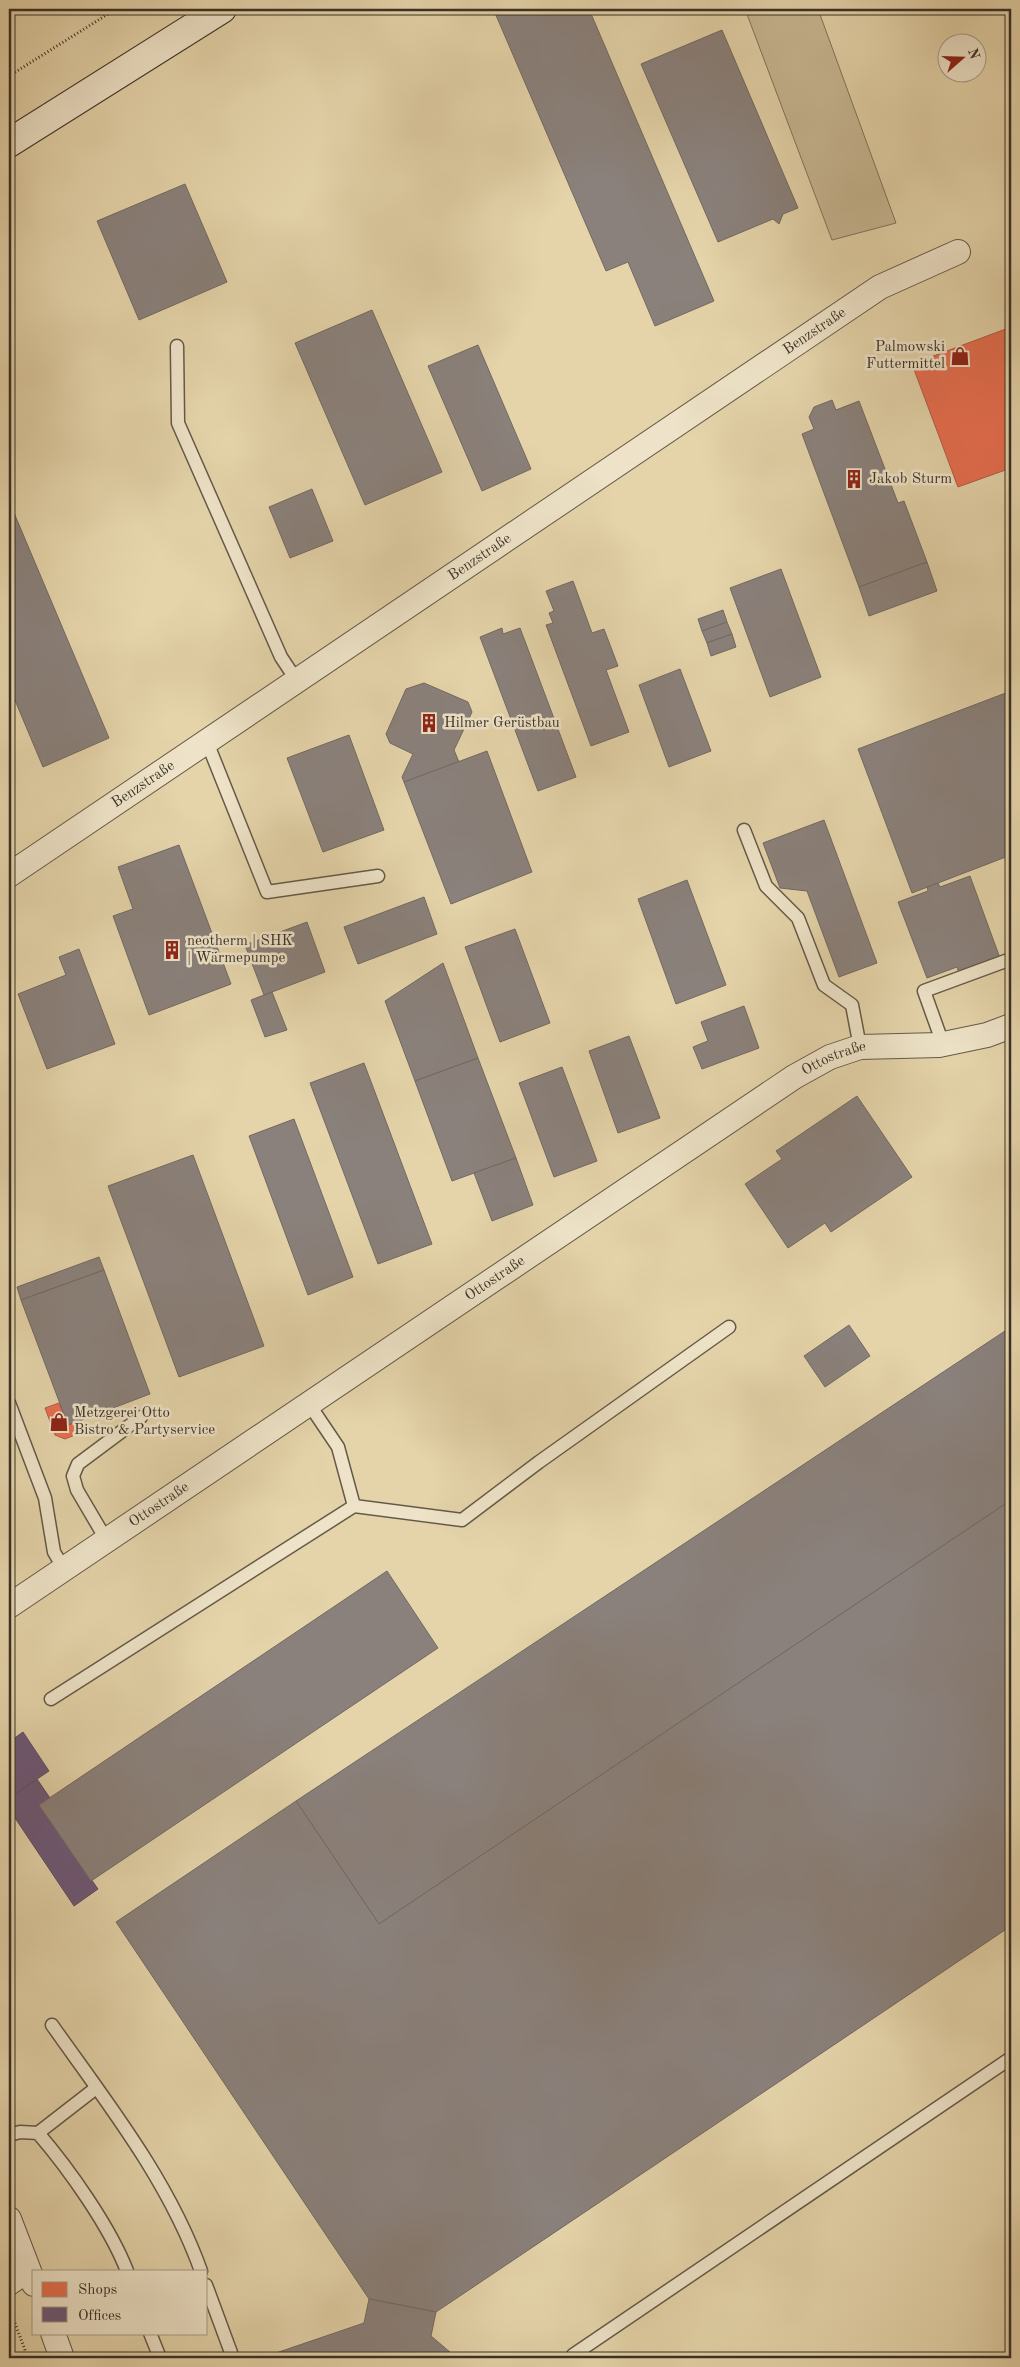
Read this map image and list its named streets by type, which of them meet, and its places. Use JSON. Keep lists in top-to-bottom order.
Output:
{
  "streets": {
    "street": ["Benzstraße", "Ottostraße"]
  },
  "places": {
    "shop": ["Palmowski Futtermittel", "Metzgerei Otto Bistro & Partyservice"],
    "building": ["Jakob Sturm", "Hilmer Gerüstbau", "neotherm | SHK | Wärmepumpe"]
  },
  "legend": ["Shops", "Offices"],
  "north": "right"
}
